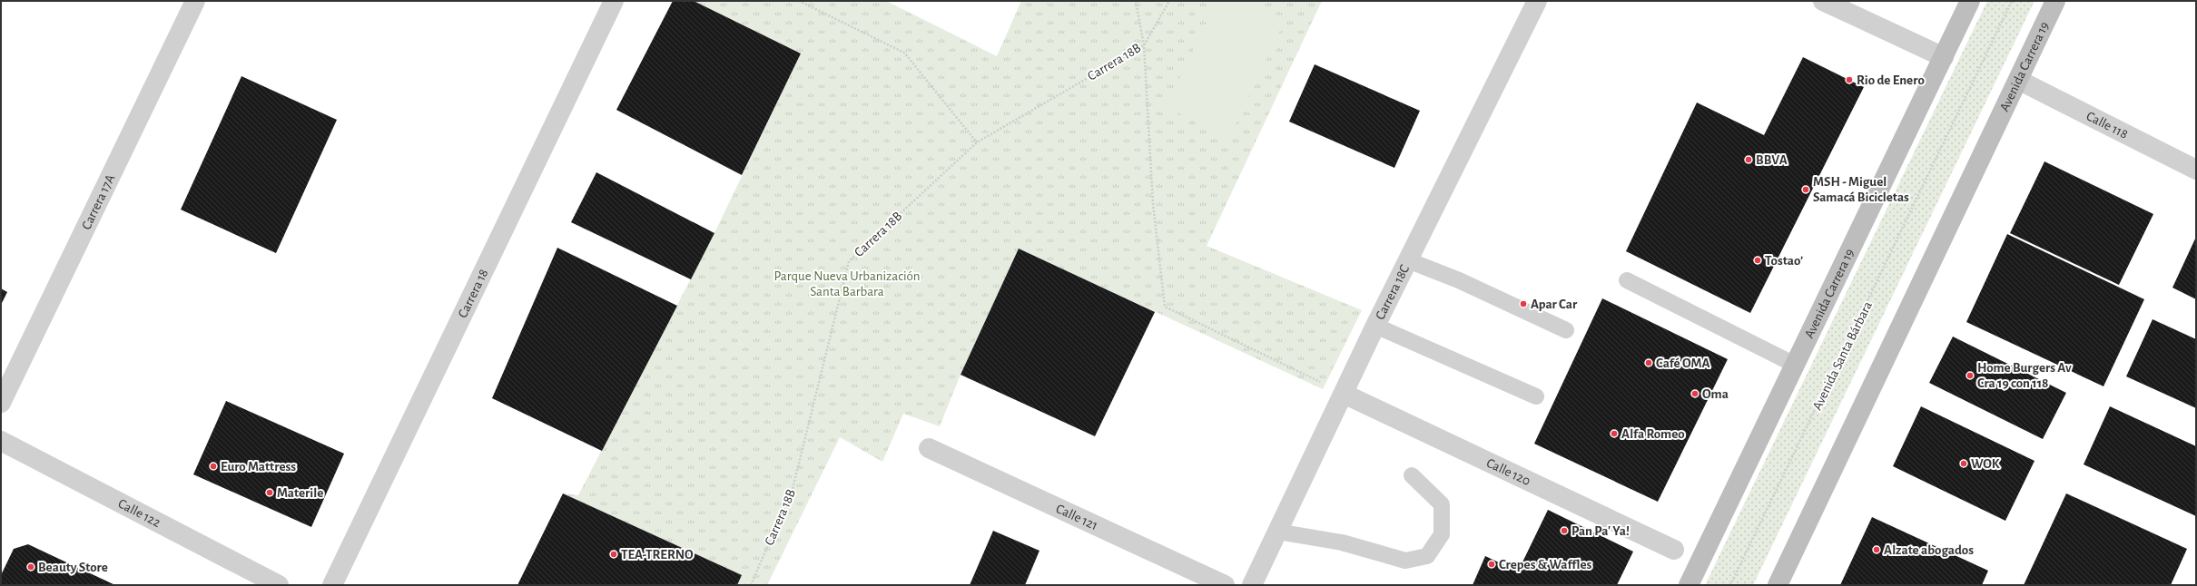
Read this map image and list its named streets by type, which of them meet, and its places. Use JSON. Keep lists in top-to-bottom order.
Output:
{
  "streets": {
    "main road": ["Avenida Carrera 19"],
    "street": [
      "Calle 118",
      "Carrera 17A",
      "Carrera 18C",
      "Carrera 18",
      "Calle 120",
      "Calle 122",
      "Calle 121"
    ],
    "path": ["Carrera 18B", "Avenida Santa Bárbara"]
  },
  "crossings": [
    ["Avenida Carrera 19", "Calle 118"],
    ["Carrera 18C", "Calle 120"]
  ],
  "parks": ["Parque Nueva Urbanización Santa Barbara"],
  "places": [
    "Rio de Enero",
    "BBVA",
    "MSH - Miguel Samacá Bicicletas",
    "Tostao’",
    "Apar Car",
    "Café OMA",
    "Home Burgers Av Cra 19 con 118",
    "Oma",
    "Alfa Romeo",
    "WOK",
    "Euro Mattress",
    "Materile",
    "Pan Pa' Ya!",
    "Alzate abogados",
    "TEA-TRERNO",
    "Crepes & Waffles",
    "Beauty Store"
  ]
}
